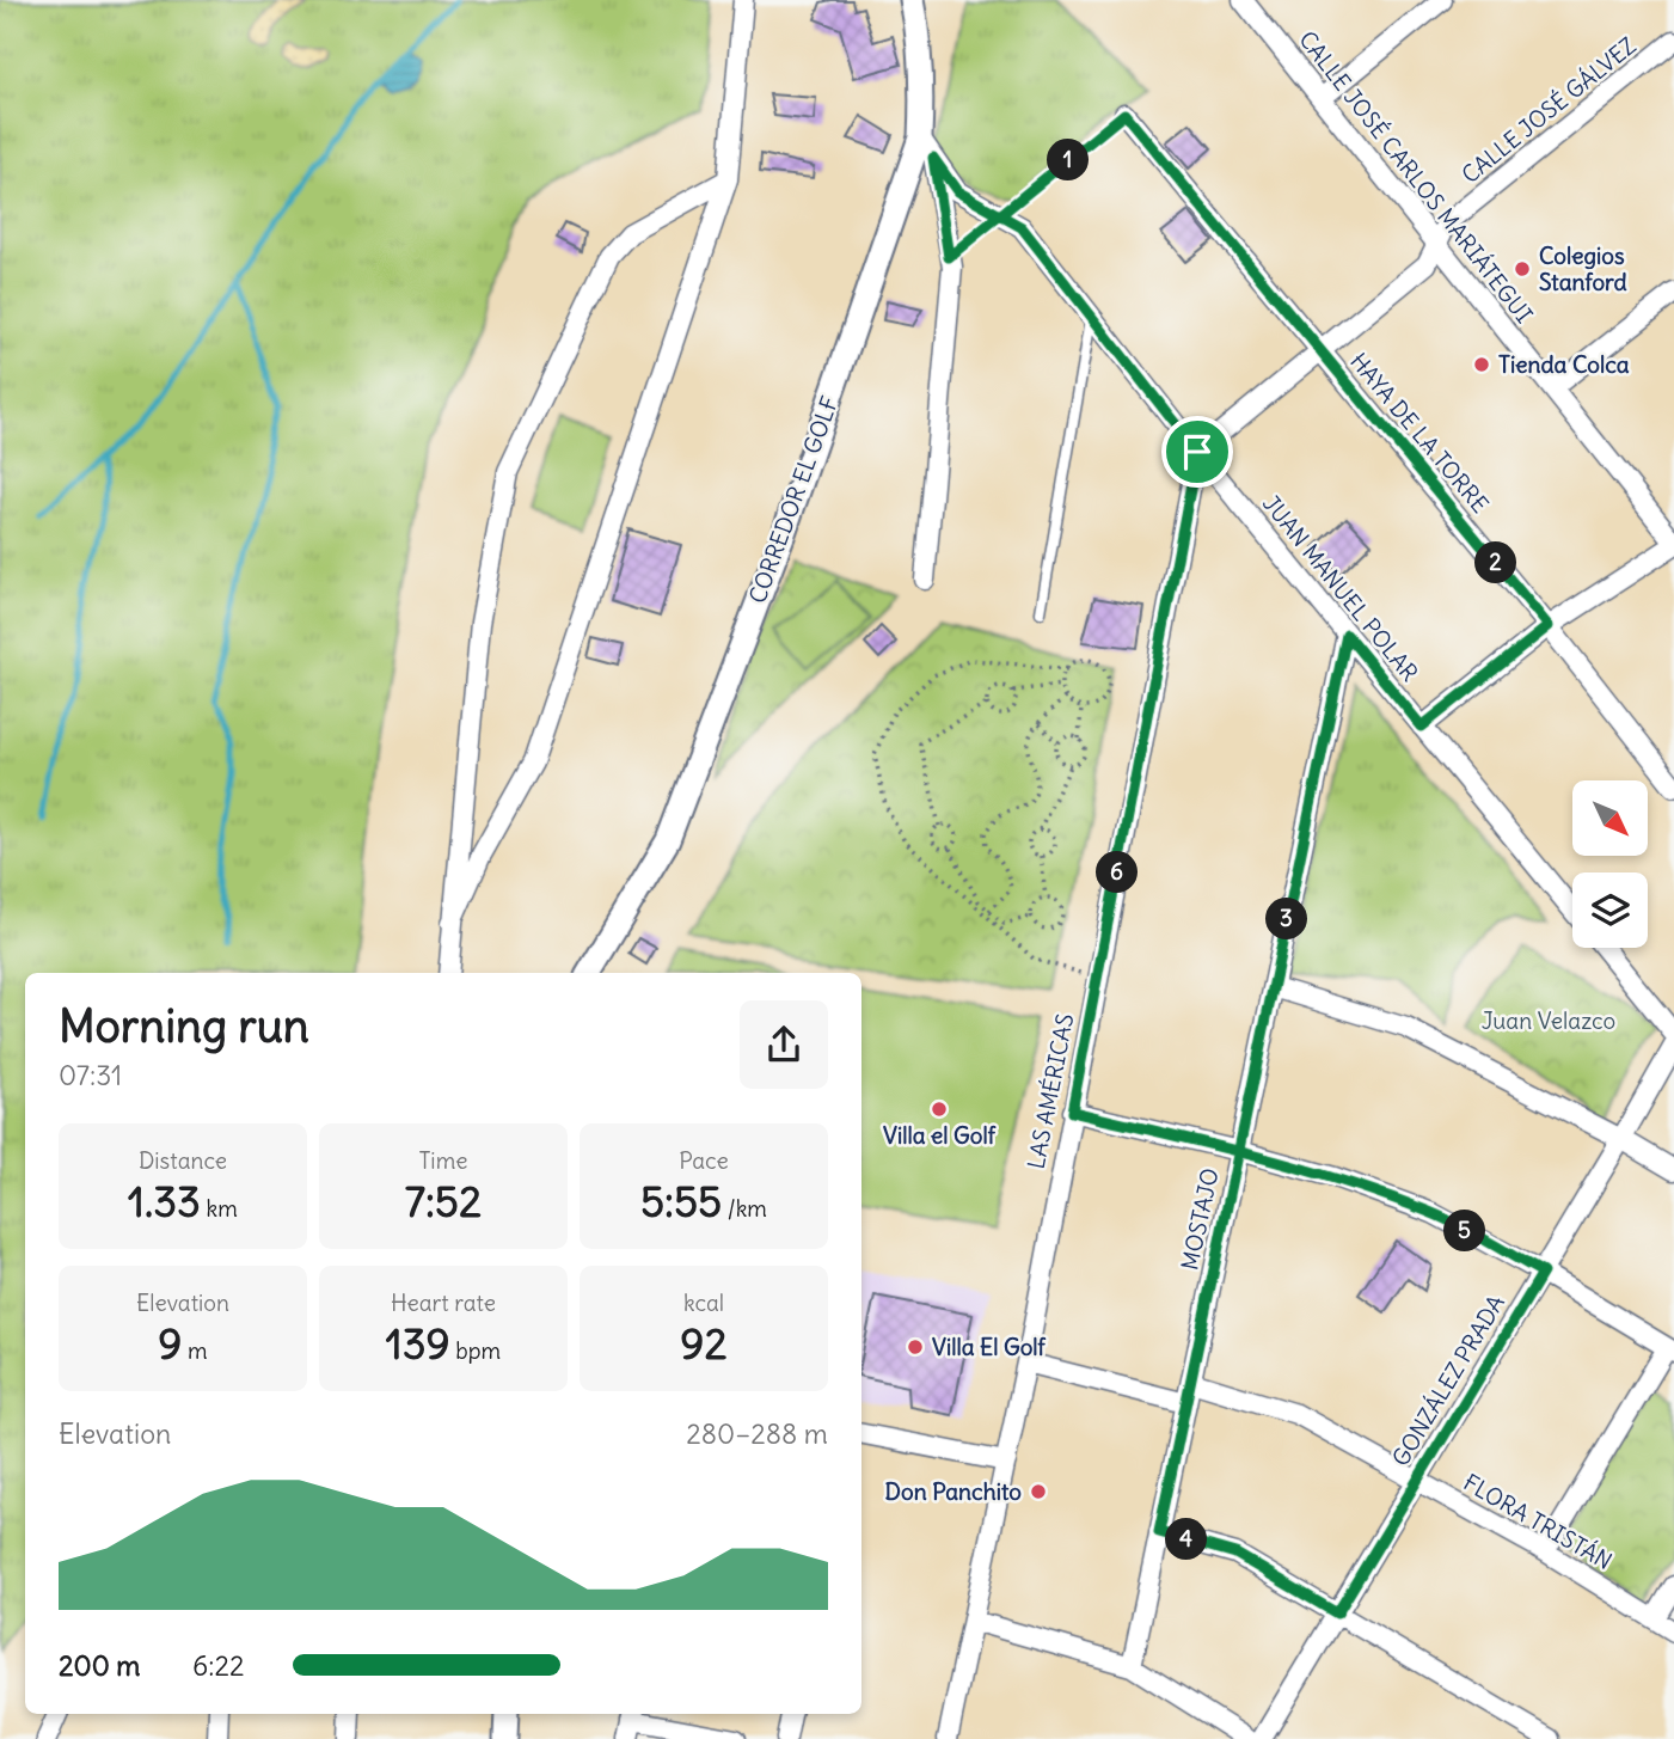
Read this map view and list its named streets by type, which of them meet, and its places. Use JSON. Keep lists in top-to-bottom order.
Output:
{
  "streets": {
    "street": [
      "CALLE JOSÉ GÁLVEZ",
      "CALLE JOSÉ CARLOS MARIÁTEGUI",
      "HAYA DE LA TORRE",
      "CORREDOR EL GOLF",
      "JUAN MANUEL POLAR",
      "LAS AMÉRICAS",
      "MOSTAJO",
      "GONZÁLEZ PRADA",
      "FLORA TRISTÁN"
    ]
  },
  "crossings": [
    ["CALLE JOSÉ GÁLVEZ", "CALLE JOSÉ CARLOS MARIÁTEGUI"],
    ["CALLE JOSÉ GÁLVEZ", "HAYA DE LA TORRE"],
    ["CALLE JOSÉ GÁLVEZ", "JUAN MANUEL POLAR"],
    ["CALLE JOSÉ GÁLVEZ", "LAS AMÉRICAS"],
    ["CORREDOR EL GOLF", "JUAN MANUEL POLAR"],
    ["JUAN MANUEL POLAR", "LAS AMÉRICAS"],
    ["JUAN MANUEL POLAR", "MOSTAJO"],
    ["MOSTAJO", "FLORA TRISTÁN"],
    ["GONZÁLEZ PRADA", "FLORA TRISTÁN"]
  ],
  "parks": ["Juan Velazco"],
  "places": [
    "Colegios Stanford",
    "Tienda Colca",
    "Villa el Golf",
    "Villa El Golf",
    "Don Panchito"
  ],
  "north": "bottom right",
  "page": {
    "pins": [
      "1",
      "2",
      "6",
      "3",
      "5",
      "4"
    ],
    "heading": ["Morning run", "07:31"],
    "stats": [
      ["Distance", "1.33 km"],
      ["Time", "7:52"],
      ["Pace", "5:55 /km"],
      ["Elevation", "9 m"],
      ["Heart rate", "139 bpm"],
      ["kcal", "92"]
    ],
    "chart": ["Elevation", "280–288 m"],
    "list": [
      {
        "name": "200 m",
        "note": "6:22"
      }
    ]
  }
}
